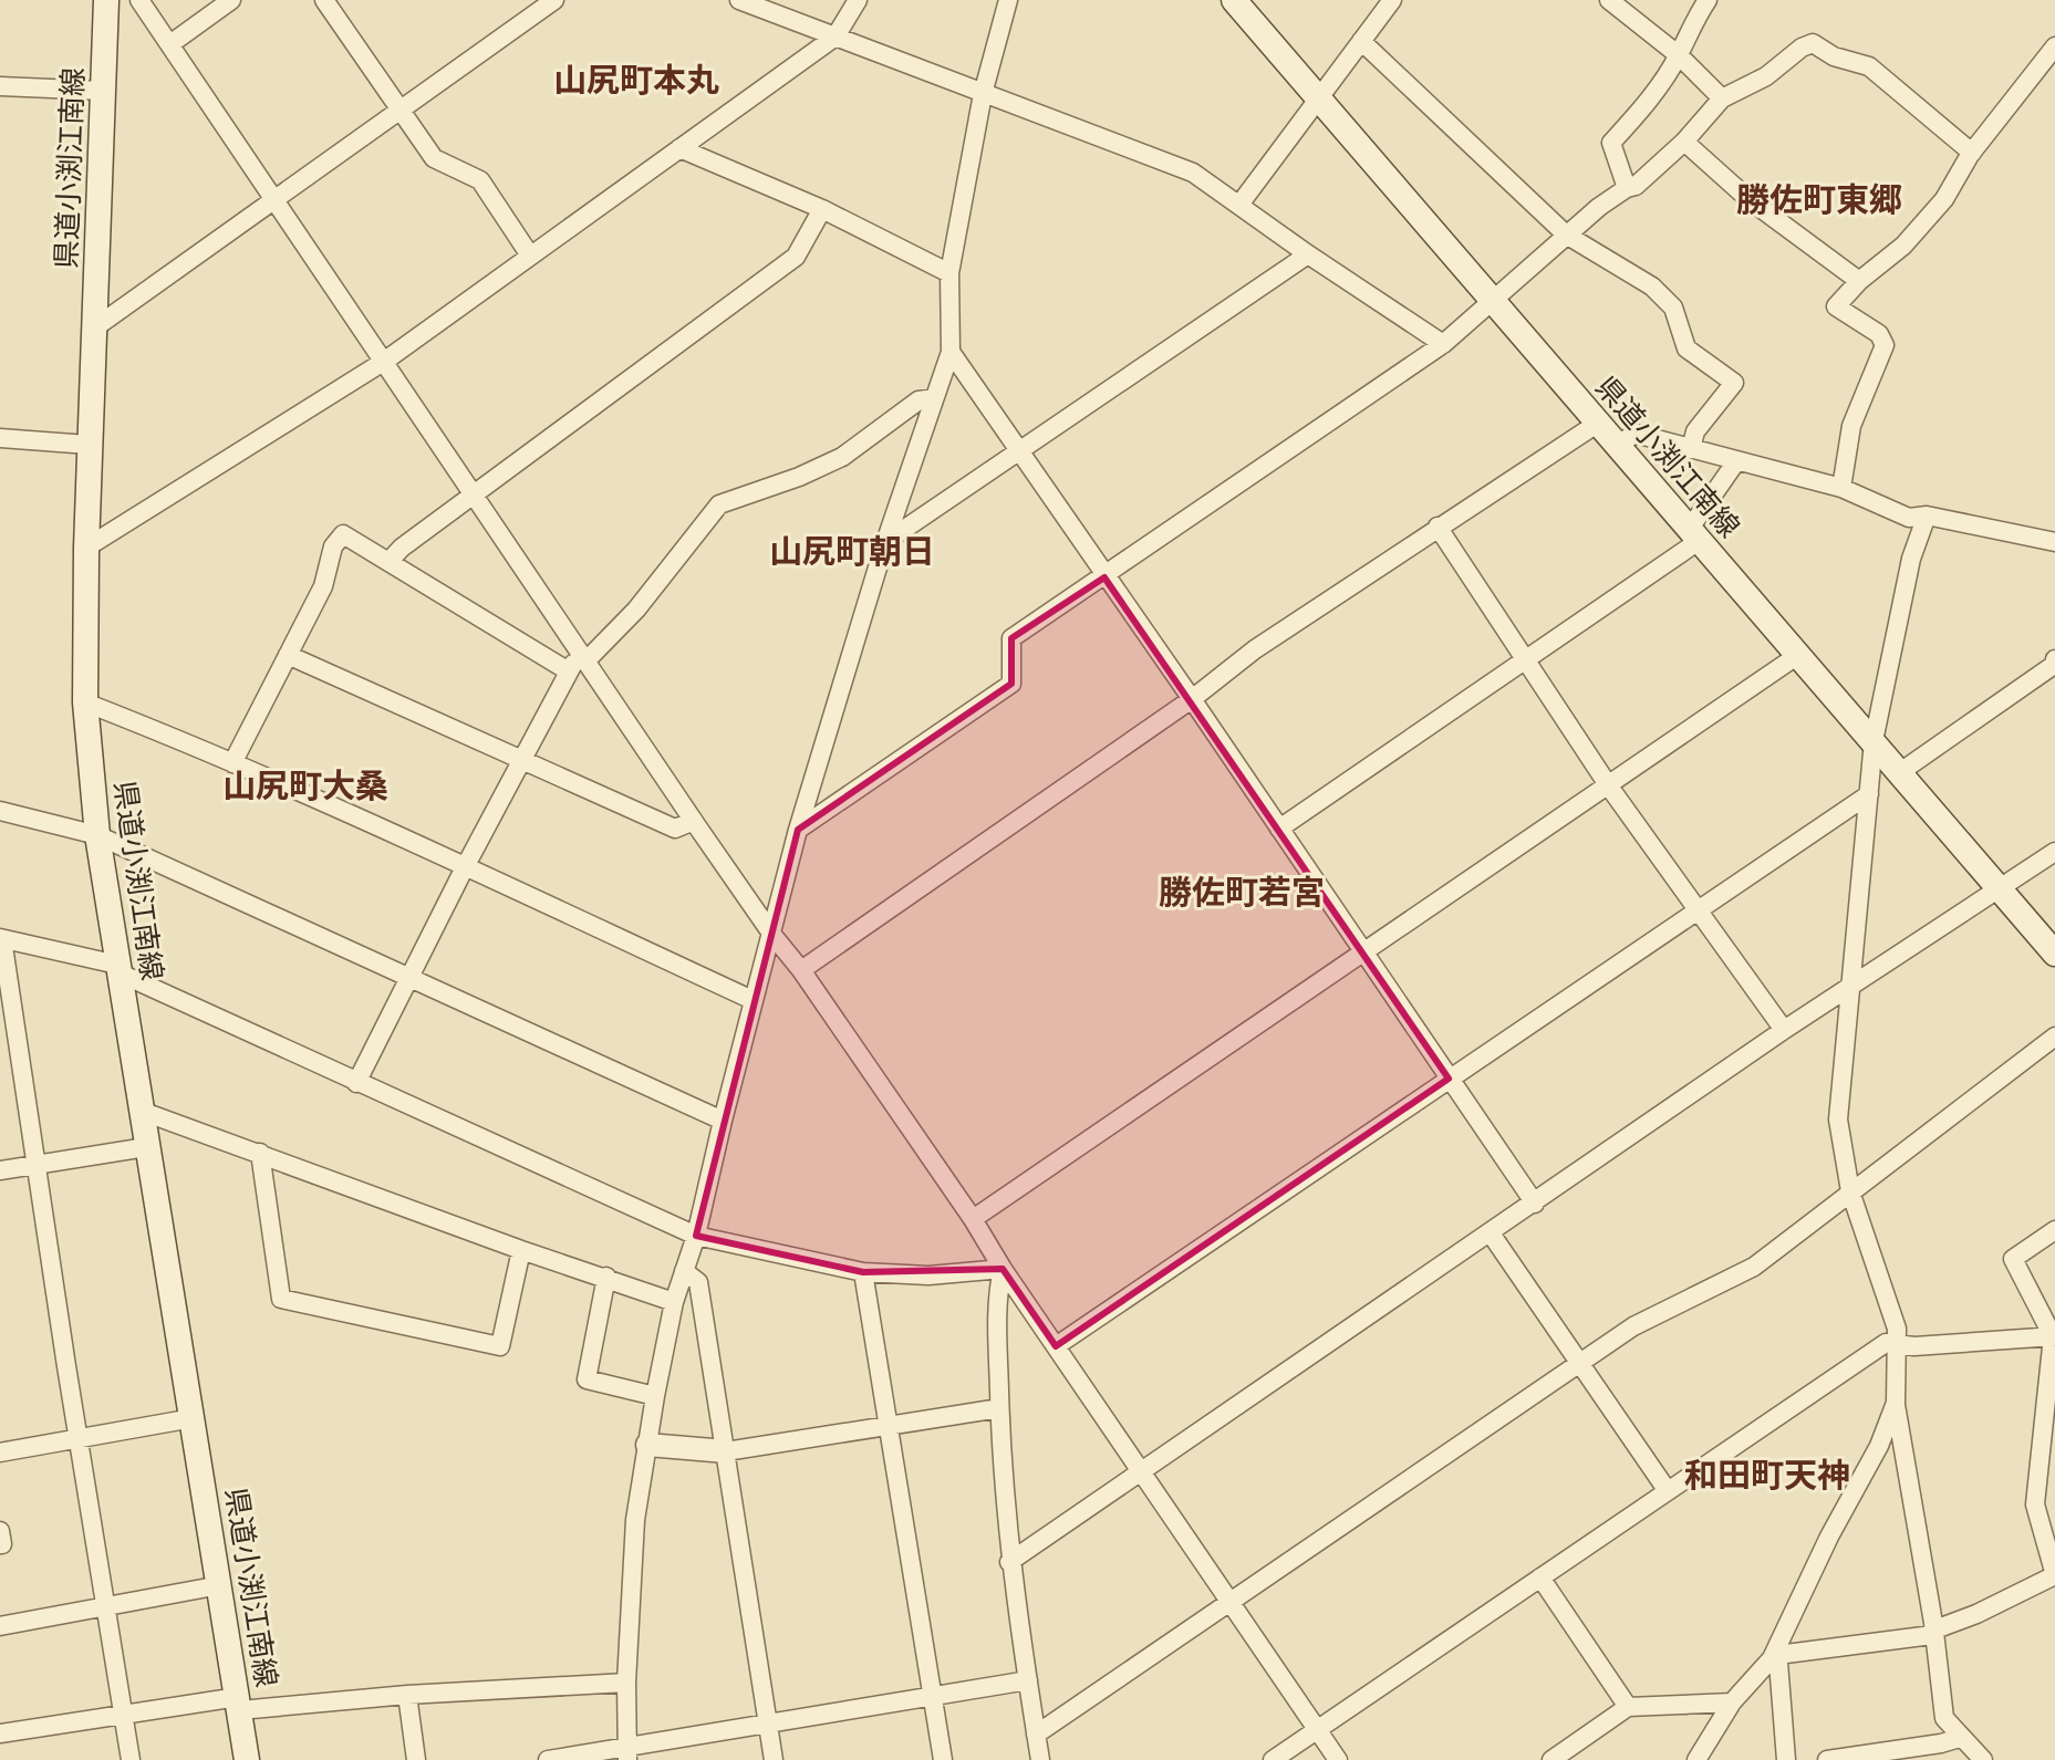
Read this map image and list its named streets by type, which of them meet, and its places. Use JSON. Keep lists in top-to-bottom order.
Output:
{
  "streets": {
    "main road": ["県道小渕江南線"]
  },
  "districts": [
    "山尻町本丸",
    "勝佐町東郷",
    "山尻町朝日",
    "山尻町大桑",
    "勝佐町若宮",
    "和田町天神"
  ]
}
